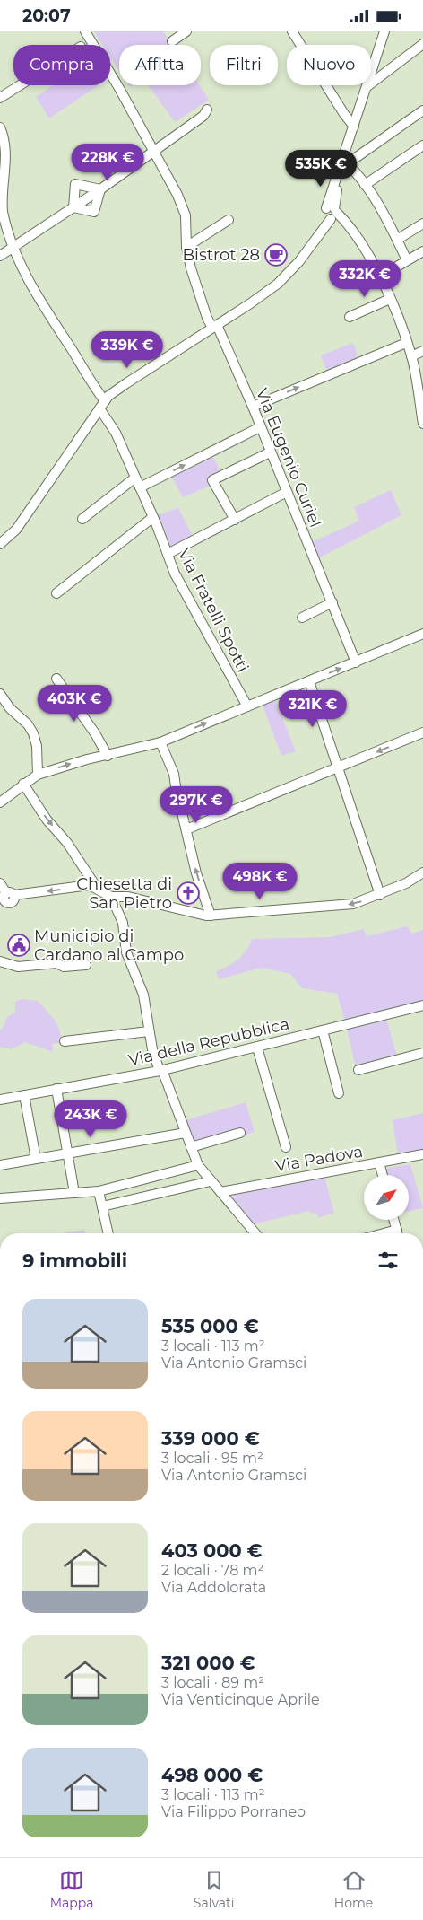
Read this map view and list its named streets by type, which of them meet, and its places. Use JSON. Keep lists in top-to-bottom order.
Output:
{
  "streets": {
    "street": [
      "Via Eugenio Curiel",
      "Via Fratelli Spotti",
      "Via della Repubblica",
      "Via Padova"
    ]
  },
  "places": {
    "cafe": ["Bistrot 28"],
    "church": ["Chiesetta di San Pietro"],
    "public building": ["Municipio di Cardano al Campo"]
  },
  "north": "top right",
  "page": {
    "status": "20:07",
    "chip": [
      "Compra",
      "Affitta",
      "Filtri",
      "Nuovo"
    ],
    "price": [
      "228K €",
      "535K €",
      "332K €",
      "339K €",
      "403K €",
      "321K €",
      "297K €",
      "498K €",
      "243K €"
    ],
    "heading": "9 immobili",
    "list": [
      {
        "name": "535 000 €",
        "note": "3 locali · 113 m² · Via Antonio Gramsci"
      },
      {
        "name": "339 000 €",
        "note": "3 locali · 95 m² · Via Antonio Gramsci"
      },
      {
        "name": "403 000 €",
        "note": "2 locali · 78 m² · Via Addolorata"
      },
      {
        "name": "321 000 €",
        "note": "3 locali · 89 m² · Via Venticinque Aprile"
      },
      {
        "name": "498 000 €",
        "note": "3 locali · 113 m² · Via Filippo Porraneo"
      }
    ],
    "tabs": ["Mappa", "Salvati", "Home"]
  }
}
